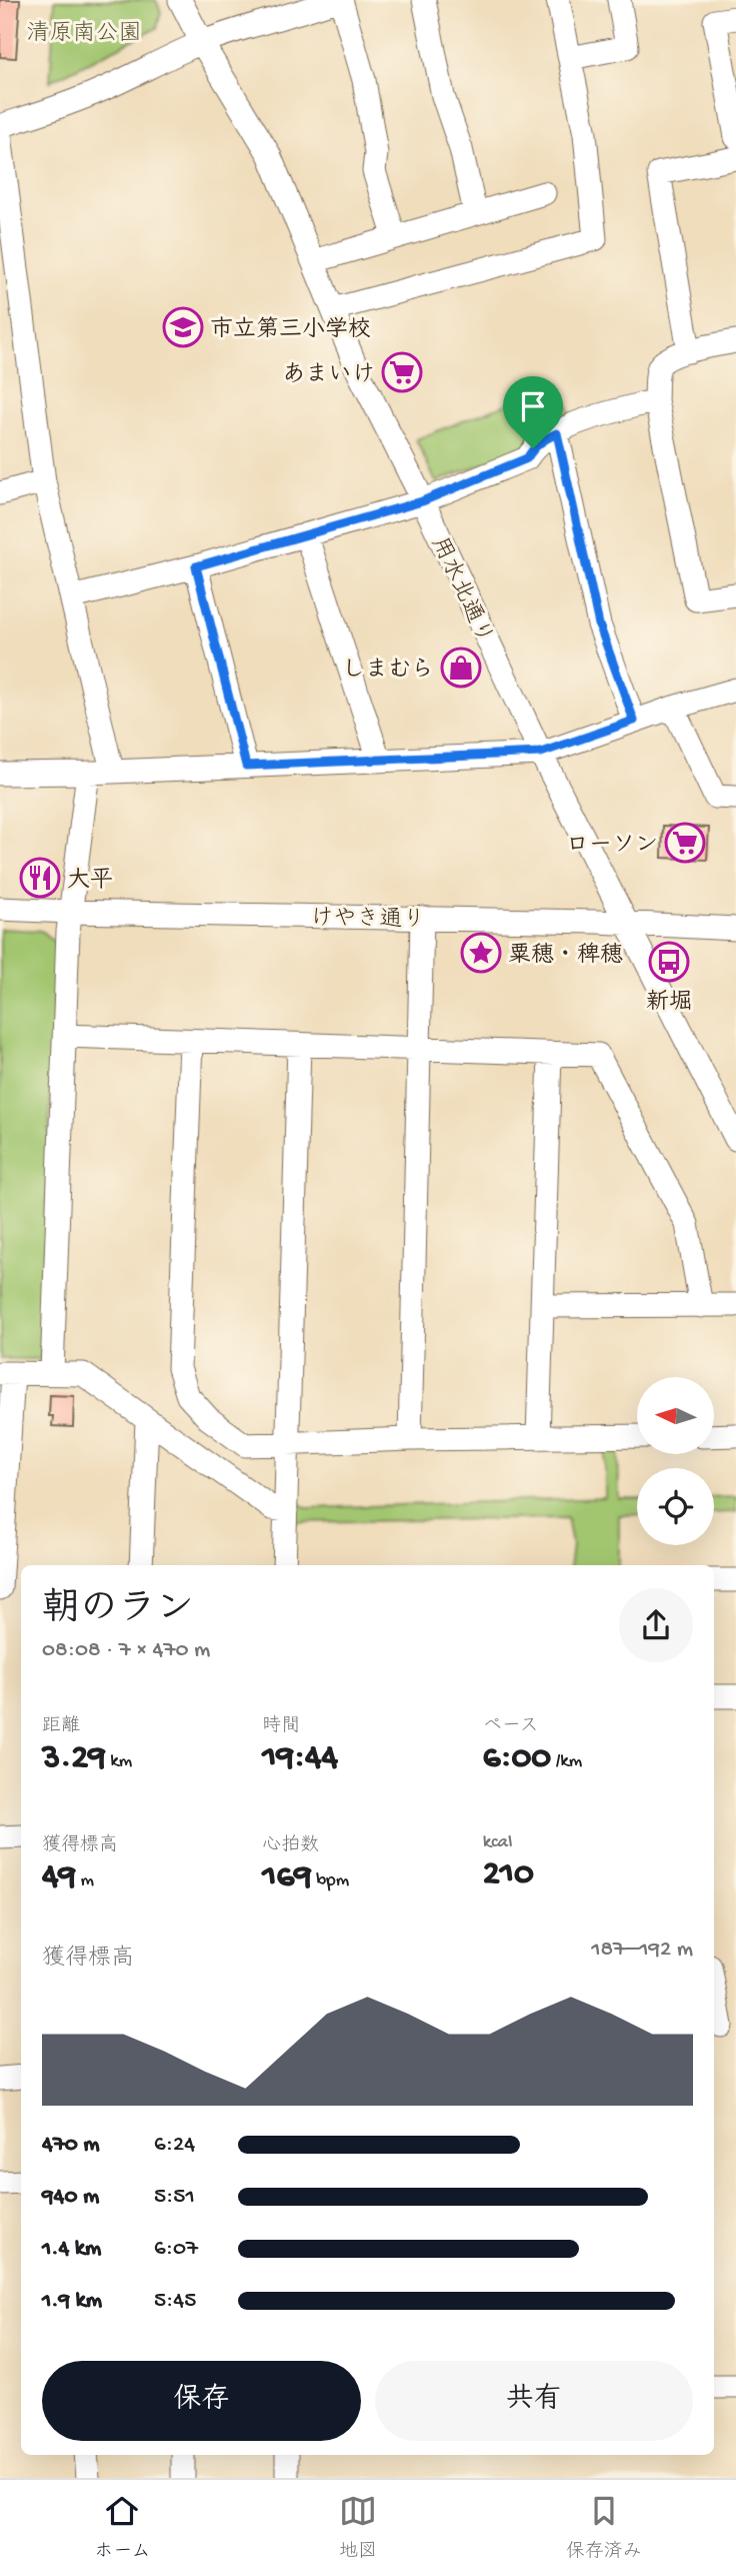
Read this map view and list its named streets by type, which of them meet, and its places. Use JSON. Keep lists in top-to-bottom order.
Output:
{
  "streets": {
    "street": ["用水北通り", "けやき通り"]
  },
  "crossings": [
    ["用水北通り", "けやき通り"]
  ],
  "parks": ["清原南公園"],
  "places": {
    "school or university": ["市立第三小学校"],
    "supermarket": ["あまいけ", "ローソン"],
    "shop": ["しまむら"],
    "restaurant": ["大平"],
    "place": ["粟穂・稗穂"],
    "bus stop": ["新堀"]
  },
  "north": "left",
  "page": {
    "heading": ["朝のラン", "08:08 · 7 × 470 m"],
    "stats": [
      ["距離", "3.29 km"],
      ["時間", "19:44"],
      ["ペース", "6:00 /km"],
      ["獲得標高", "49 m"],
      ["心拍数", "169 bpm"],
      ["kcal", "210"]
    ],
    "chart": ["獲得標高", "187–192 m"],
    "list": [
      {
        "name": "470 m",
        "note": "6:24"
      },
      {
        "name": "940 m",
        "note": "5:51"
      },
      {
        "name": "1.4 km",
        "note": "6:07"
      },
      {
        "name": "1.9 km",
        "note": "5:45"
      }
    ],
    "buttons": ["保存", "共有"],
    "tabs": ["ホーム", "地図", "保存済み"]
  }
}
